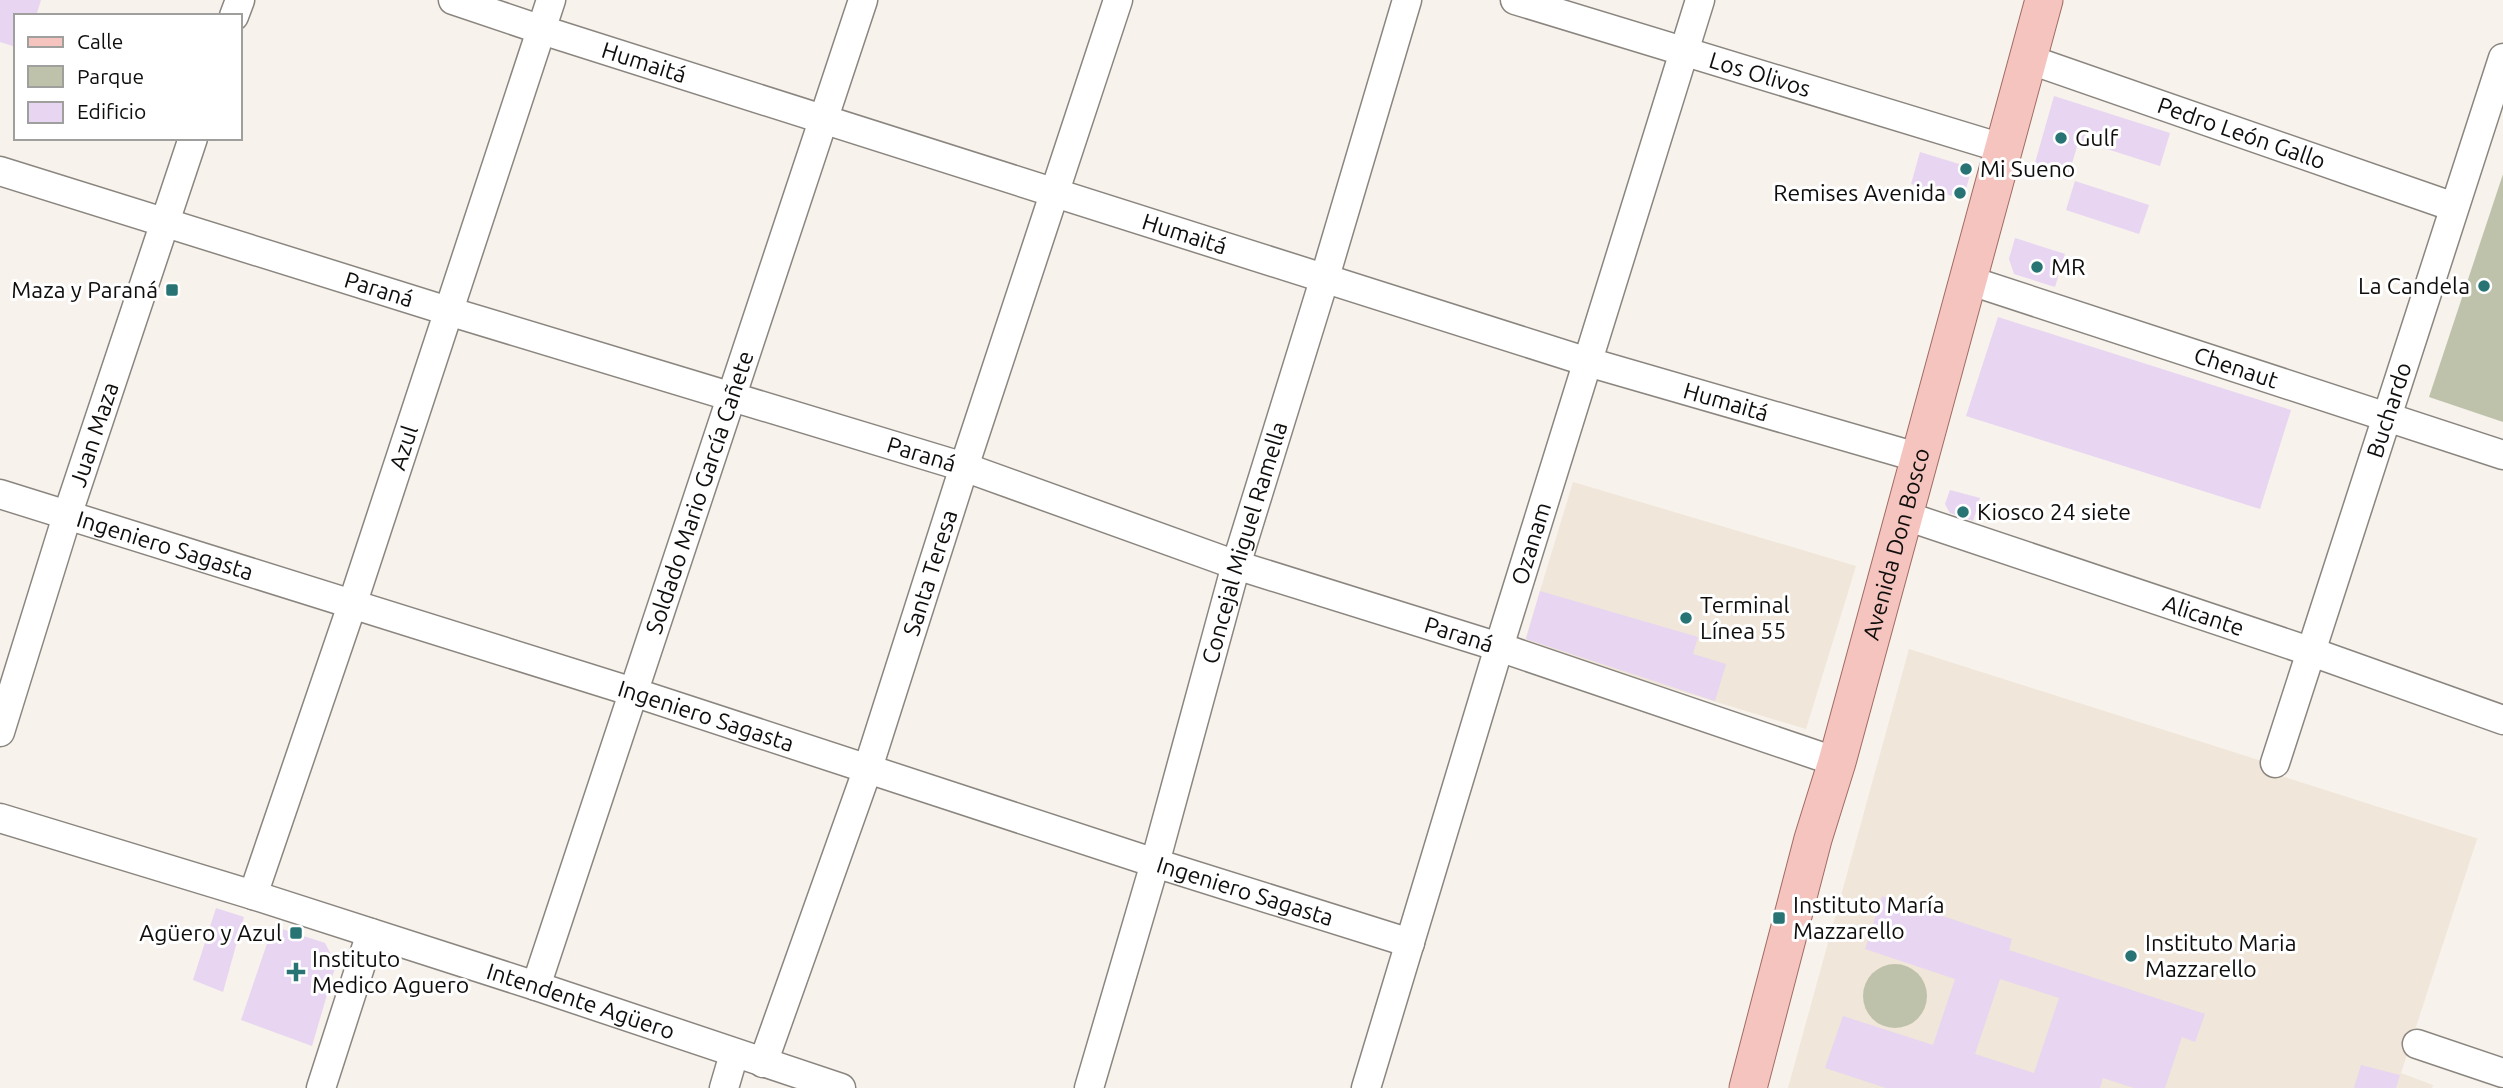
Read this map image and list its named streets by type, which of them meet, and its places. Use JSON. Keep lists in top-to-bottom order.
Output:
{
  "streets": {
    "main road": ["Avenida Don Bosco"],
    "street": [
      "Humaitá",
      "Los Olivos",
      "Pedro León Gallo",
      "Paraná",
      "Chenaut",
      "Buchardo",
      "Juan Maza",
      "Azul",
      "Soldado Mario García Cañete",
      "Concejal Miguel Ramella",
      "Ozanam",
      "Ingeniero Sagasta",
      "Santa Teresa",
      "Alicante",
      "Intendente Agüero"
    ]
  },
  "crossings": [
    ["Humaitá", "Azul"],
    ["Humaitá", "Soldado Mario García Cañete"],
    ["Humaitá", "Concejal Miguel Ramella"],
    ["Humaitá", "Ozanam"],
    ["Humaitá", "Avenida Don Bosco"],
    ["Humaitá", "Santa Teresa"],
    ["Los Olivos", "Ozanam"],
    ["Los Olivos", "Avenida Don Bosco"],
    ["Pedro León Gallo", "Buchardo"],
    ["Pedro León Gallo", "Avenida Don Bosco"],
    ["Paraná", "Juan Maza"],
    ["Paraná", "Azul"],
    ["Paraná", "Soldado Mario García Cañete"],
    ["Paraná", "Concejal Miguel Ramella"],
    ["Paraná", "Ozanam"],
    ["Paraná", "Avenida Don Bosco"],
    ["Paraná", "Santa Teresa"],
    ["Chenaut", "Buchardo"],
    ["Chenaut", "Avenida Don Bosco"],
    ["Buchardo", "Alicante"],
    ["Juan Maza", "Ingeniero Sagasta"],
    ["Azul", "Ingeniero Sagasta"],
    ["Azul", "Intendente Agüero"],
    ["Soldado Mario García Cañete", "Ingeniero Sagasta"],
    ["Soldado Mario García Cañete", "Intendente Agüero"],
    ["Concejal Miguel Ramella", "Ingeniero Sagasta"],
    ["Ozanam", "Ingeniero Sagasta"],
    ["Avenida Don Bosco", "Alicante"],
    ["Ingeniero Sagasta", "Santa Teresa"],
    ["Santa Teresa", "Intendente Agüero"]
  ],
  "places": {
    "other": [
      "Gulf",
      "Mi Sueno",
      "Remises Avenida",
      "MR",
      "La Candela",
      "Kiosco 24 siete",
      "Terminal Línea 55",
      "Instituto Maria Mazzarello"
    ],
    "transit": ["Maza y Paraná", "Instituto María Mazzarello", "Agüero y Azul"],
    "health": ["Instituto Medico Aguero"]
  },
  "legend": ["Calle", "Parque", "Edificio"]
}
